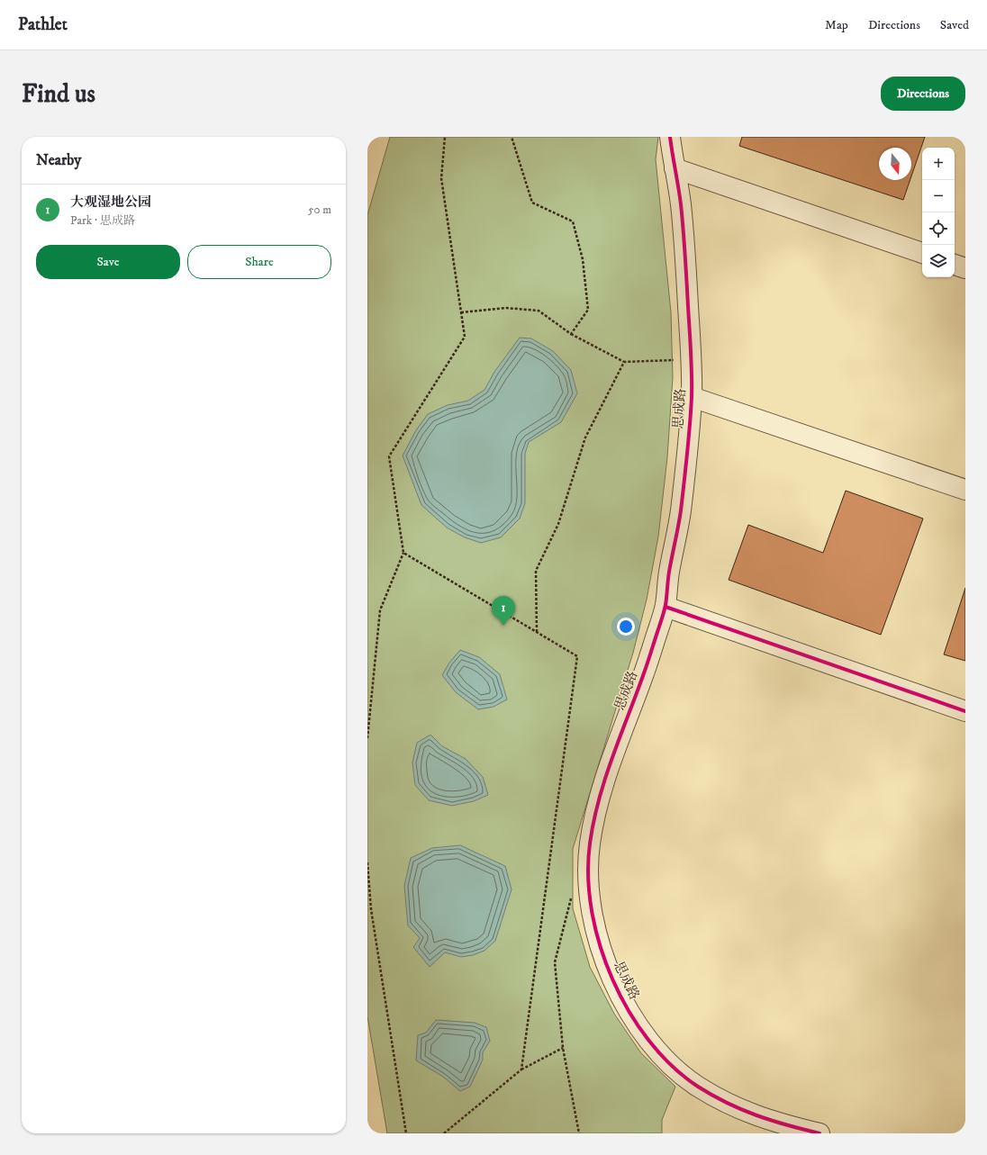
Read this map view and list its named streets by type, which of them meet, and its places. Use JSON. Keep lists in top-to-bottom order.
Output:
{
  "streets": {
    "street": ["思成路"]
  },
  "north": "bottom",
  "page": {
    "header": "Pathlet",
    "nav": ["Map", "Directions", "Saved"],
    "buttons": [
      "Directions",
      ["Save", "Share"]
    ],
    "title": "Find us",
    "heading": "Nearby",
    "map_buttons": ["+", "−"],
    "list": [
      {
        "mark": "1",
        "name": "大观湿地公园",
        "note": "Park · 思成路",
        "value": "50 m"
      }
    ],
    "pins": "1"
  }
}
